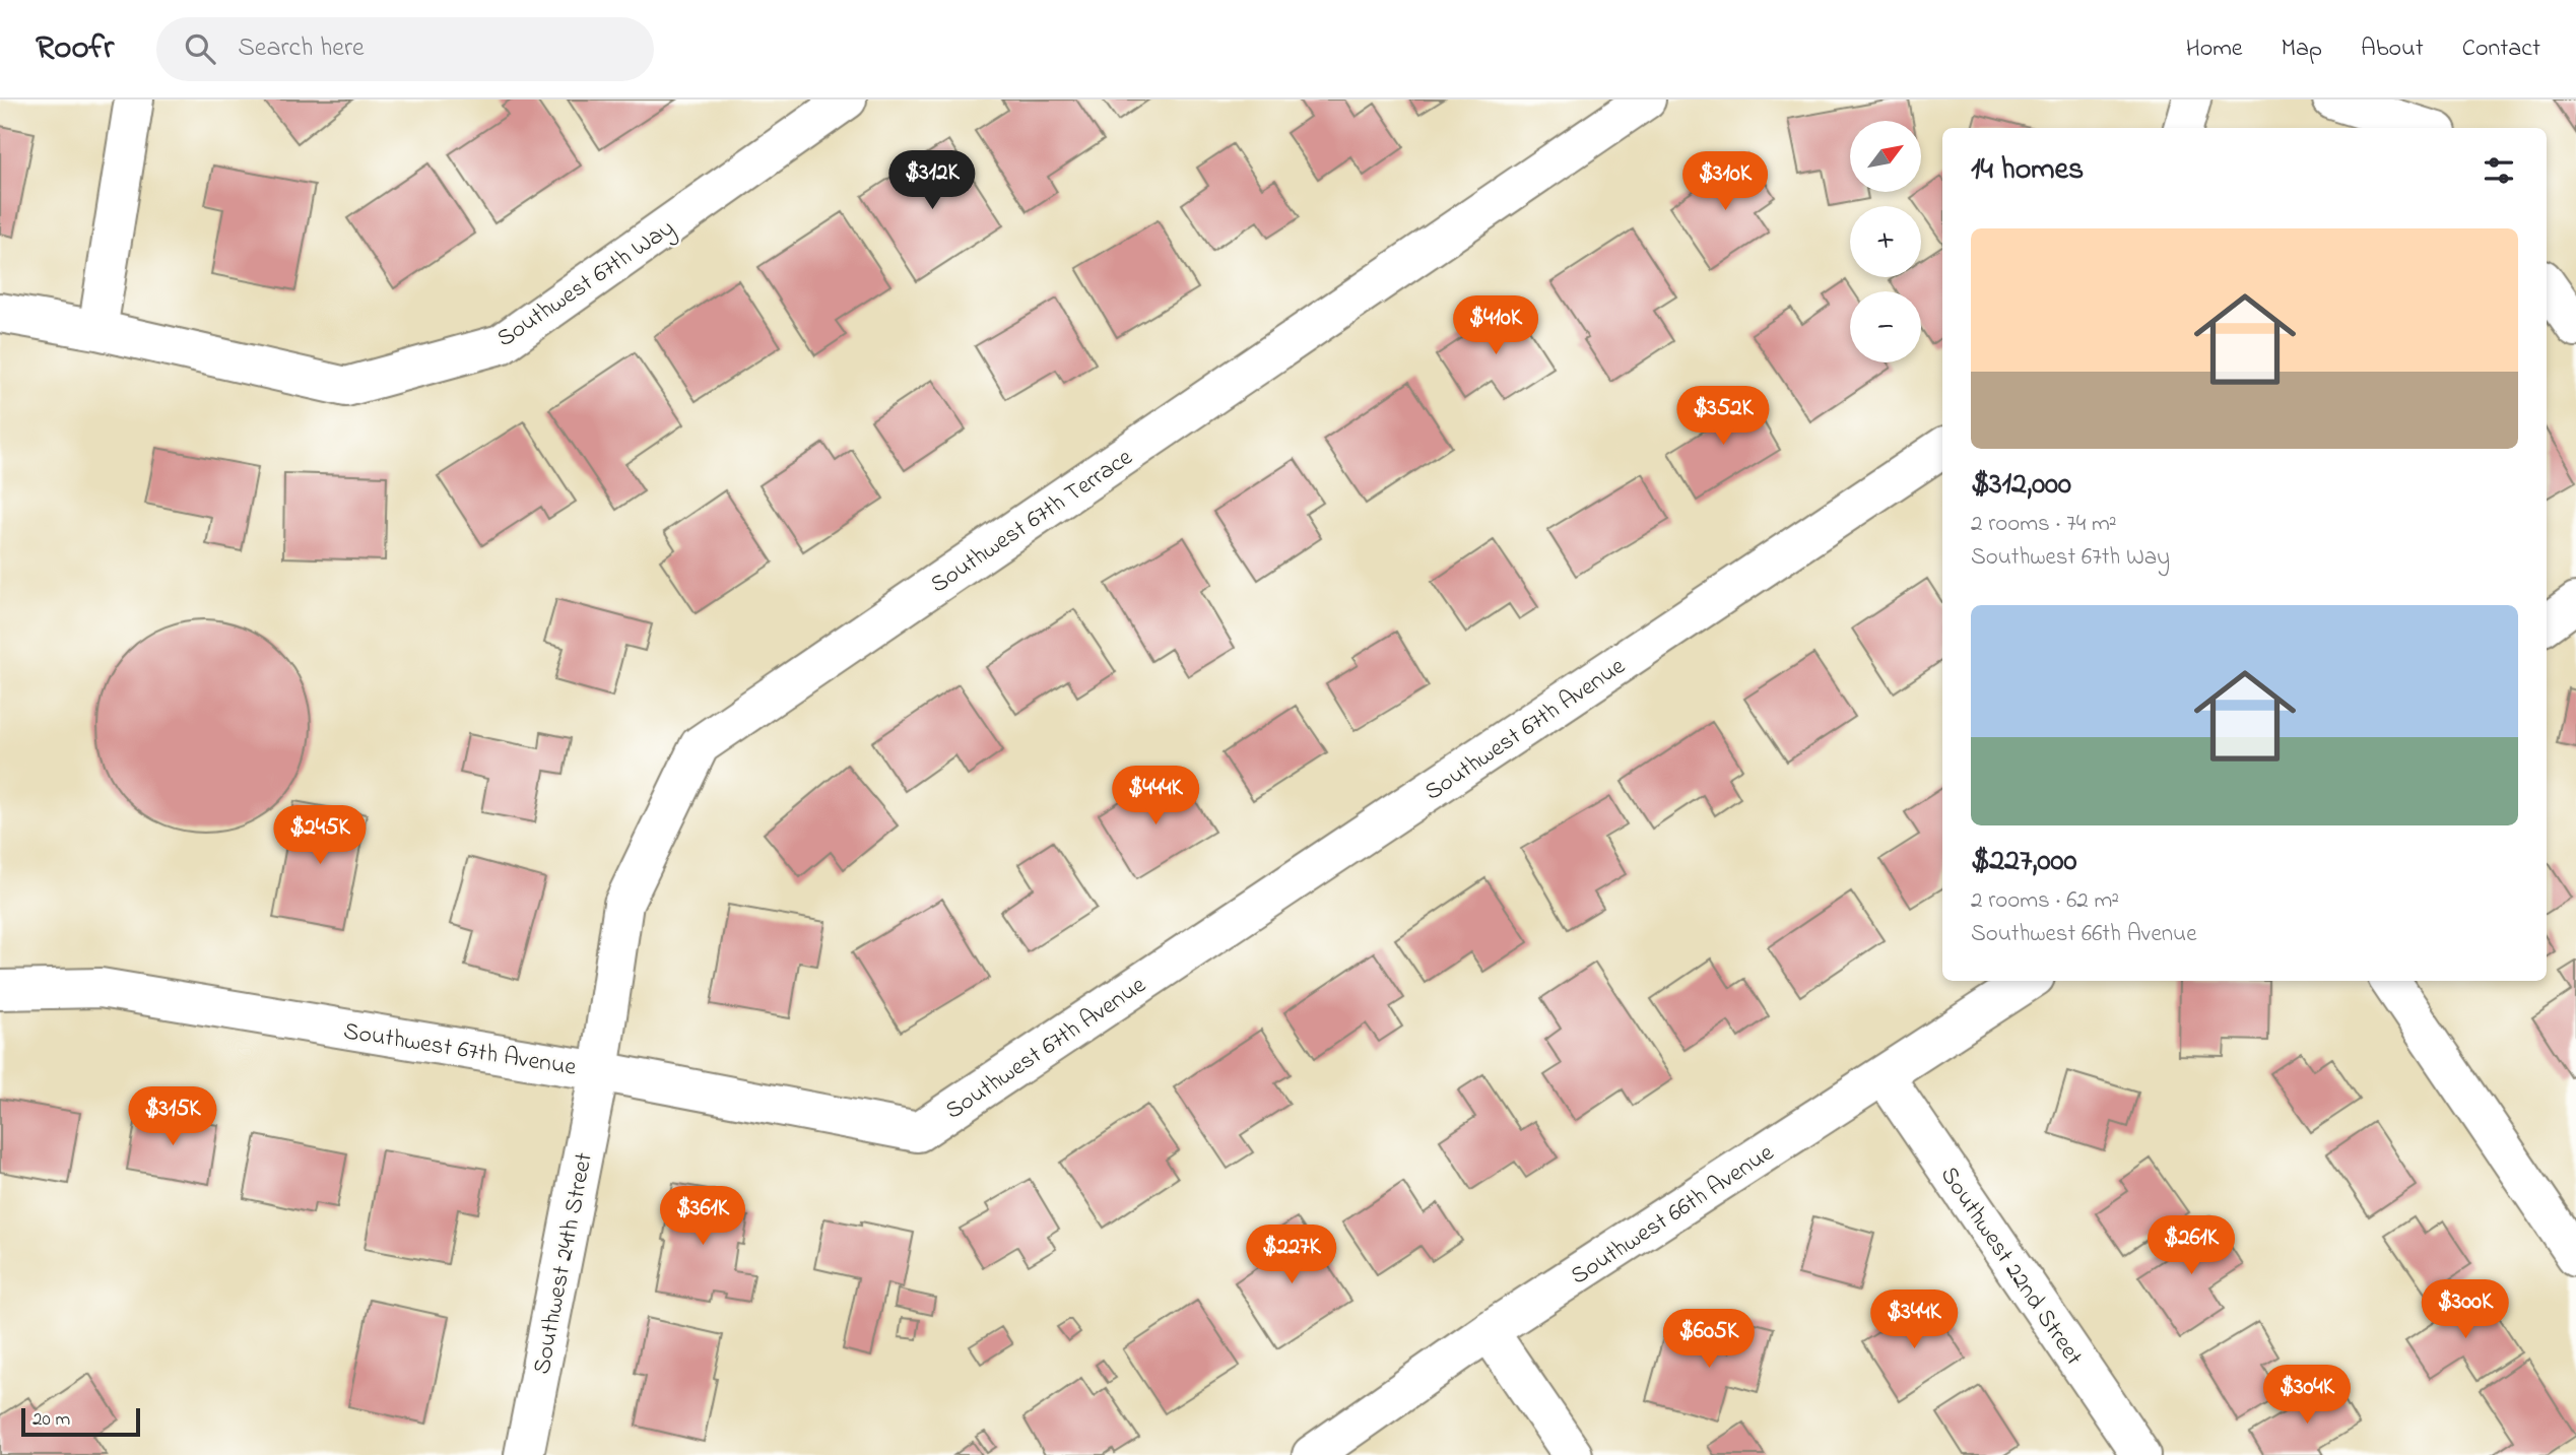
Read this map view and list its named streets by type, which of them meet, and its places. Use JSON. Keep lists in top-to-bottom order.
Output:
{
  "streets": {
    "street": [
      "Southwest 67th Way",
      "Southwest 67th Terrace",
      "Southwest 67th Avenue",
      "Southwest 66th Avenue",
      "Southwest 24th Street",
      "Southwest 22nd Street"
    ]
  },
  "crossings": [
    ["Southwest 67th Terrace", "Southwest 67th Avenue"],
    ["Southwest 67th Terrace", "Southwest 24th Street"],
    ["Southwest 67th Avenue", "Southwest 24th Street"],
    ["Southwest 66th Avenue", "Southwest 22nd Street"]
  ],
  "scale_bar": "20 m",
  "north": "top right",
  "page": {
    "header": "Roofr",
    "search": "Search here",
    "nav": [
      "Home",
      "Map",
      "About",
      "Contact"
    ],
    "map_buttons": ["+", "−"],
    "heading": "14 homes",
    "price": [
      "$312K",
      "$310K",
      "$410K",
      "$352K",
      "$444K",
      "$245K",
      "$315K",
      "$361K",
      "$261K",
      "$227K",
      "$300K",
      "$344K",
      "$605K",
      "$304K"
    ],
    "list": [
      {
        "name": "$312,000",
        "note": "2 rooms · 74 m² · Southwest 67th Way"
      },
      {
        "name": "$227,000",
        "note": "2 rooms · 62 m² · Southwest 66th Avenue"
      }
    ],
    "scale": "20 m"
  }
}
